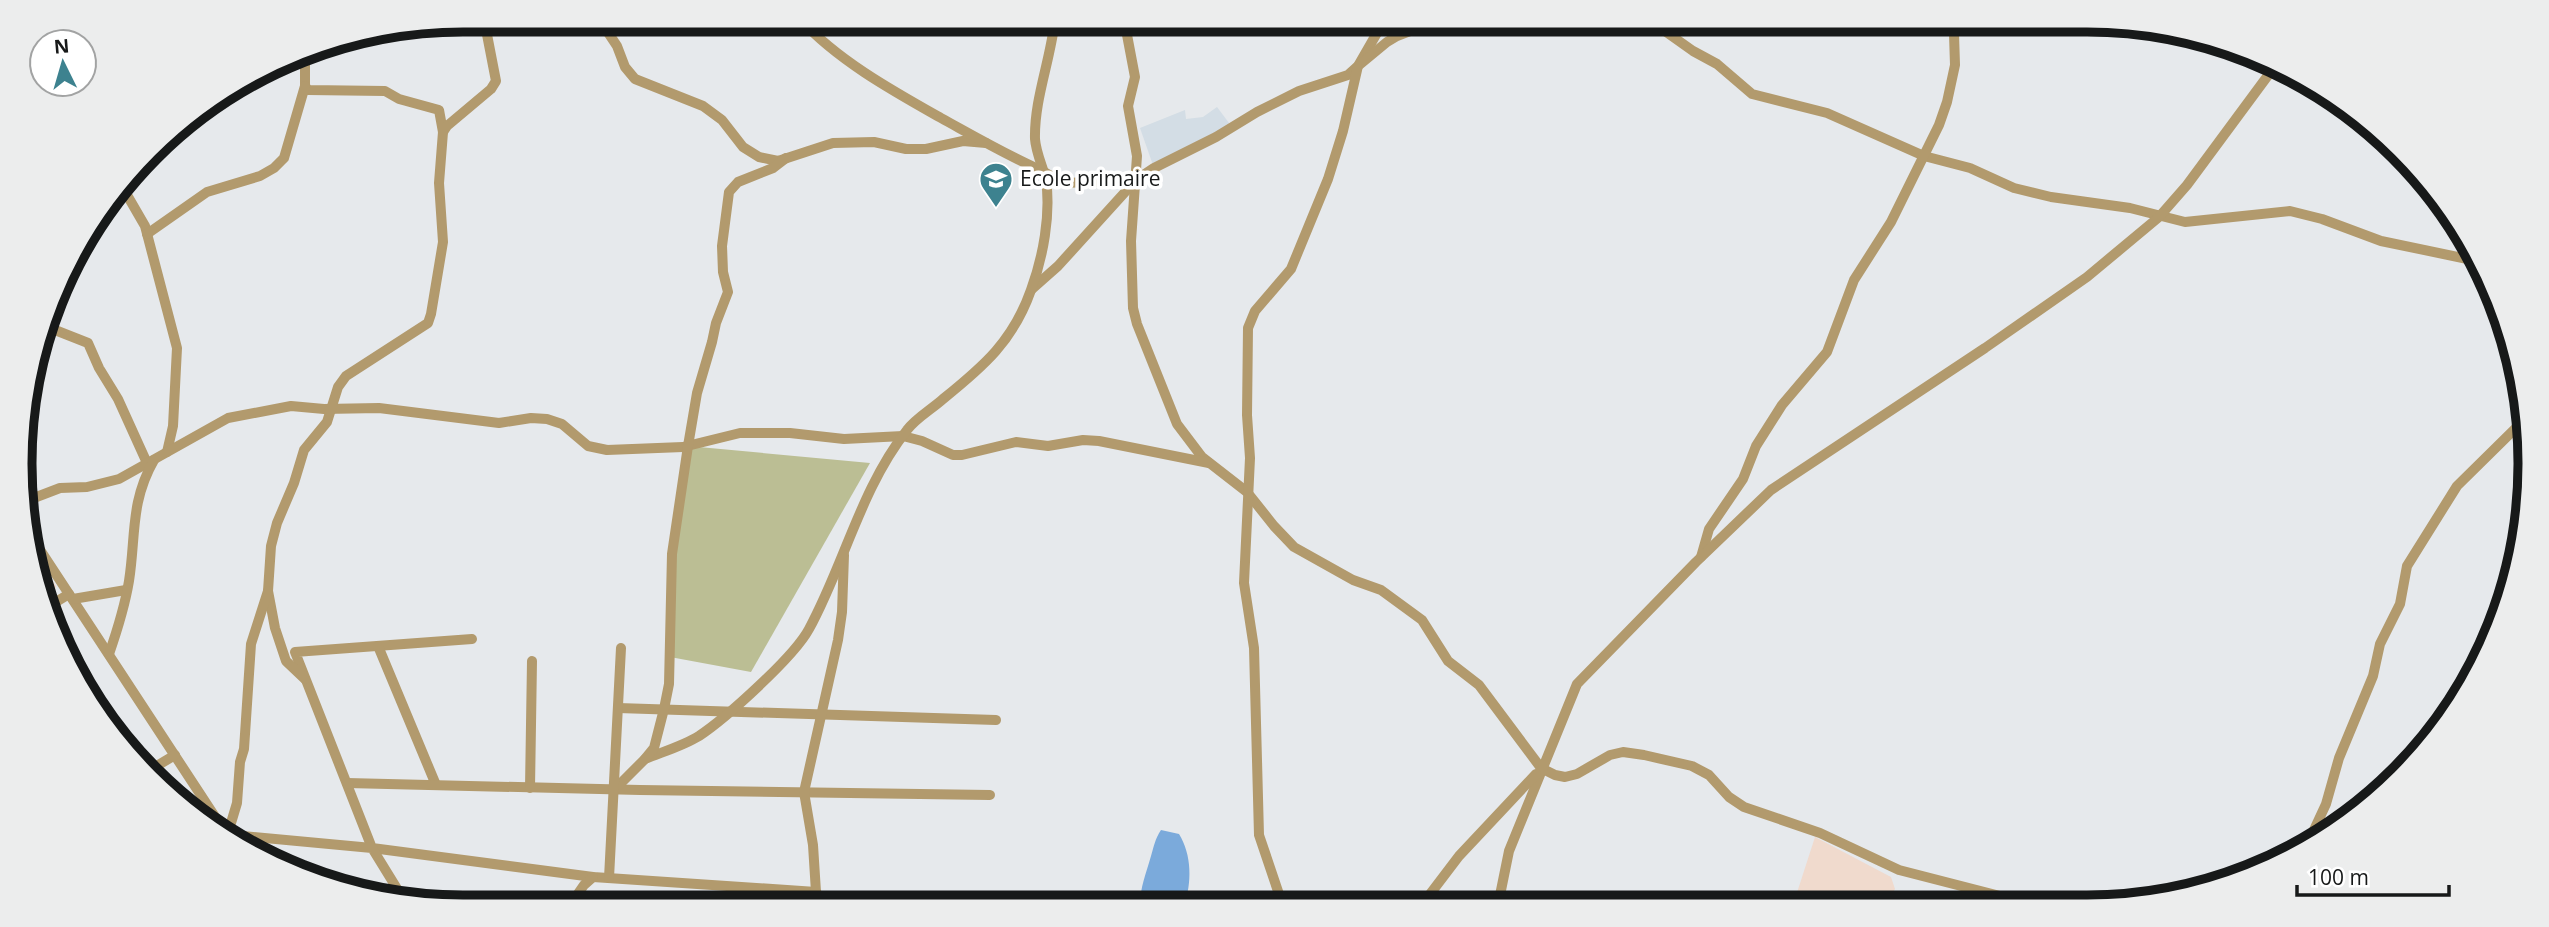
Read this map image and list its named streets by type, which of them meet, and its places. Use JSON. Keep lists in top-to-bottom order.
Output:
{
  "places": {
    "school or university": ["Ecole primaire"]
  },
  "scale_bar": "100 m",
  "north": "top"
}
